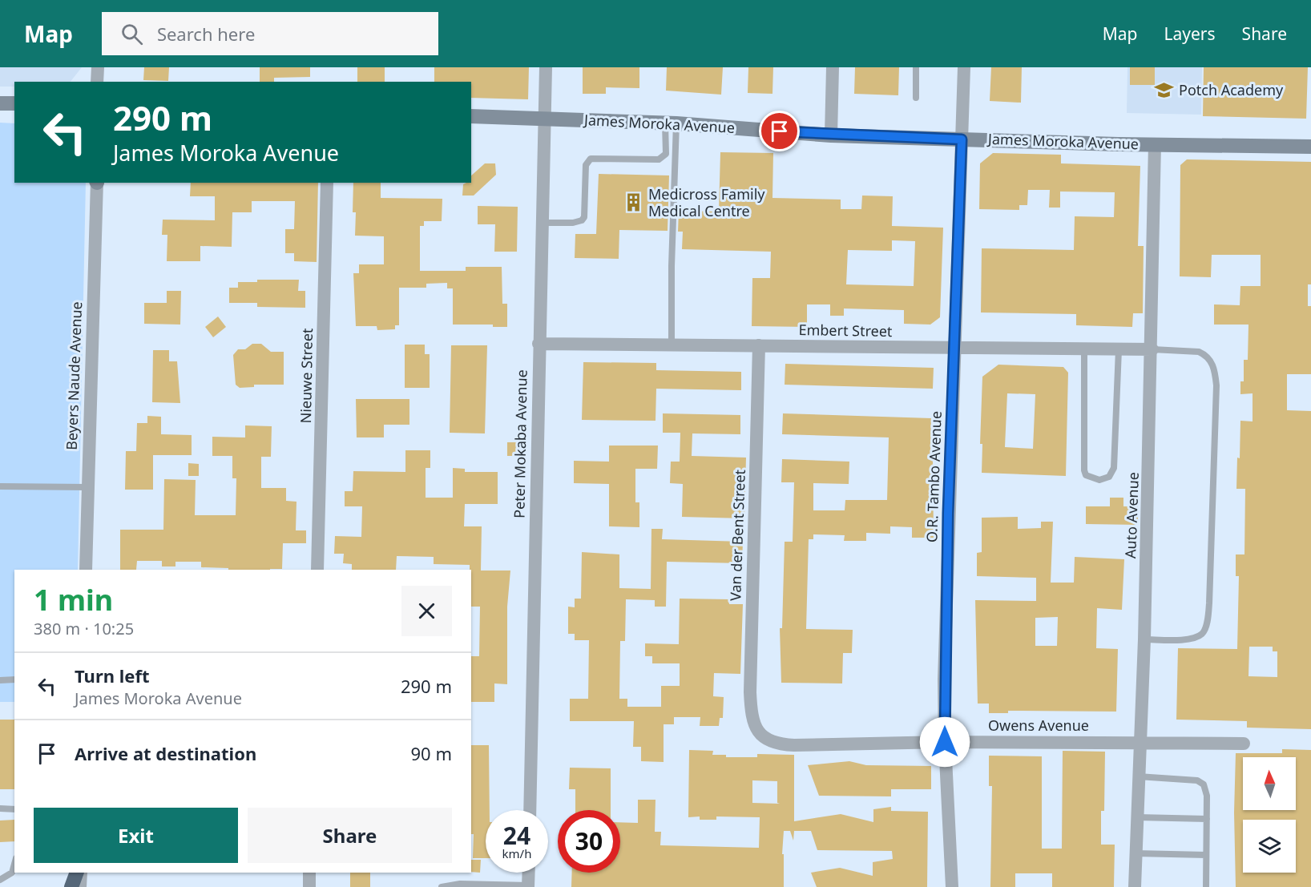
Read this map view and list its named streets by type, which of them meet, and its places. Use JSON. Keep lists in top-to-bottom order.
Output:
{
  "streets": {
    "street": [
      "James Moroka Avenue",
      "Embert Street",
      "Beyers Naude Avenue",
      "Nieuwe Street",
      "Peter Mokaba Avenue",
      "O.R. Tambo Avenue",
      "Auto Avenue",
      "Van der Bent Street",
      "Owens Avenue"
    ]
  },
  "crossings": [
    ["James Moroka Avenue", "Peter Mokaba Avenue"],
    ["James Moroka Avenue", "O.R. Tambo Avenue"],
    ["James Moroka Avenue", "Auto Avenue"],
    ["Embert Street", "Peter Mokaba Avenue"],
    ["Embert Street", "O.R. Tambo Avenue"],
    ["Embert Street", "Auto Avenue"],
    ["Embert Street", "Van der Bent Street"],
    ["O.R. Tambo Avenue", "Owens Avenue"],
    ["Auto Avenue", "Owens Avenue"],
    ["Van der Bent Street", "Owens Avenue"]
  ],
  "places": {
    "school or university": ["Potch Academy"],
    "building": ["Medicross Family Medical Centre"]
  },
  "north": "top",
  "page": {
    "header": "Map",
    "search": "Search here",
    "nav": ["Map", "Layers", "Share"],
    "turn": ["290 m", "James Moroka Avenue"],
    "heading": ["1 min", "380 m · 10:25"],
    "list": [
      {
        "name": "Turn left",
        "note": "James Moroka Avenue",
        "value": "290 m"
      },
      {
        "name": "Arrive at destination",
        "value": "90 m"
      }
    ],
    "buttons": ["Exit", "Share"],
    "speed": "24 km/h",
    "limit": "30"
  }
}
